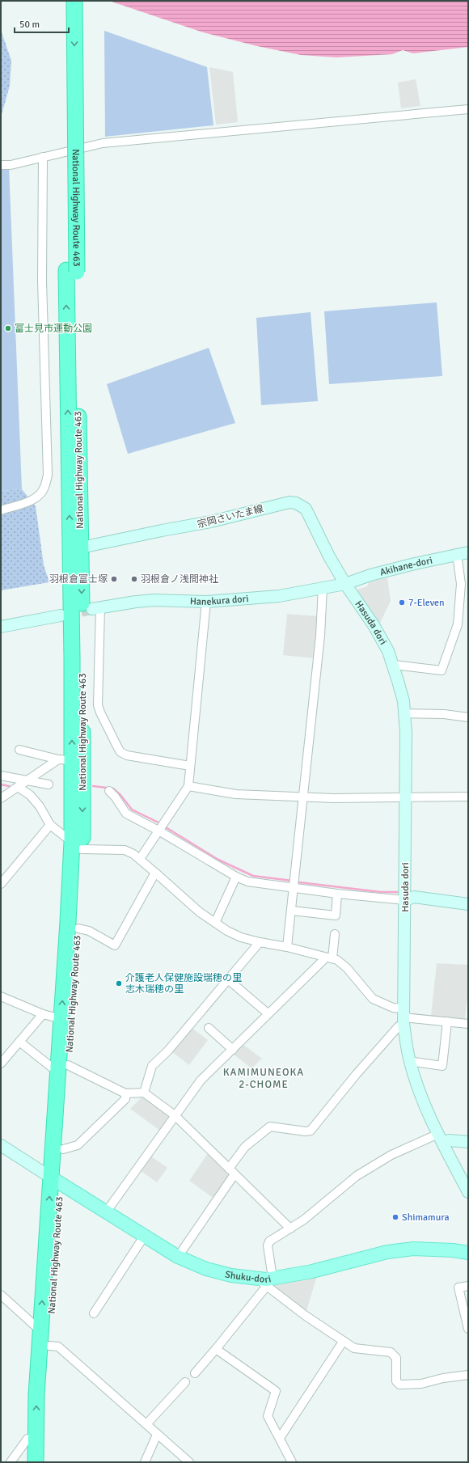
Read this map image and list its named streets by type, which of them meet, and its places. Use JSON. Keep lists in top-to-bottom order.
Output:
{
  "streets": {
    "highway": ["National Highway Route 463"],
    "main road": [
      "宗岡さいたま線",
      "Akihane-dori",
      "Hanekura dori",
      "Hasuda dori",
      "Shuku-dori"
    ]
  },
  "crossings": [
    ["National Highway Route 463", "宗岡さいたま線"],
    ["National Highway Route 463", "Shuku-dori"],
    ["宗岡さいたま線", "Akihane-dori"],
    ["宗岡さいたま線", "Hanekura dori"],
    ["宗岡さいたま線", "Hasuda dori"],
    ["Akihane-dori", "Hanekura dori"],
    ["Akihane-dori", "Hasuda dori"],
    ["Hanekura dori", "Hasuda dori"]
  ],
  "districts": ["KAMIMUNEOKA 2-CHOME"],
  "places": [
    "富士見市運動公園",
    "羽根倉富士塚",
    "羽根倉ノ浅間神社",
    "7-Eleven",
    "介護老人保健施設瑞穂の里 志木瑞穂の里",
    "Shimamura"
  ],
  "scale_bar": "50 m"
}
